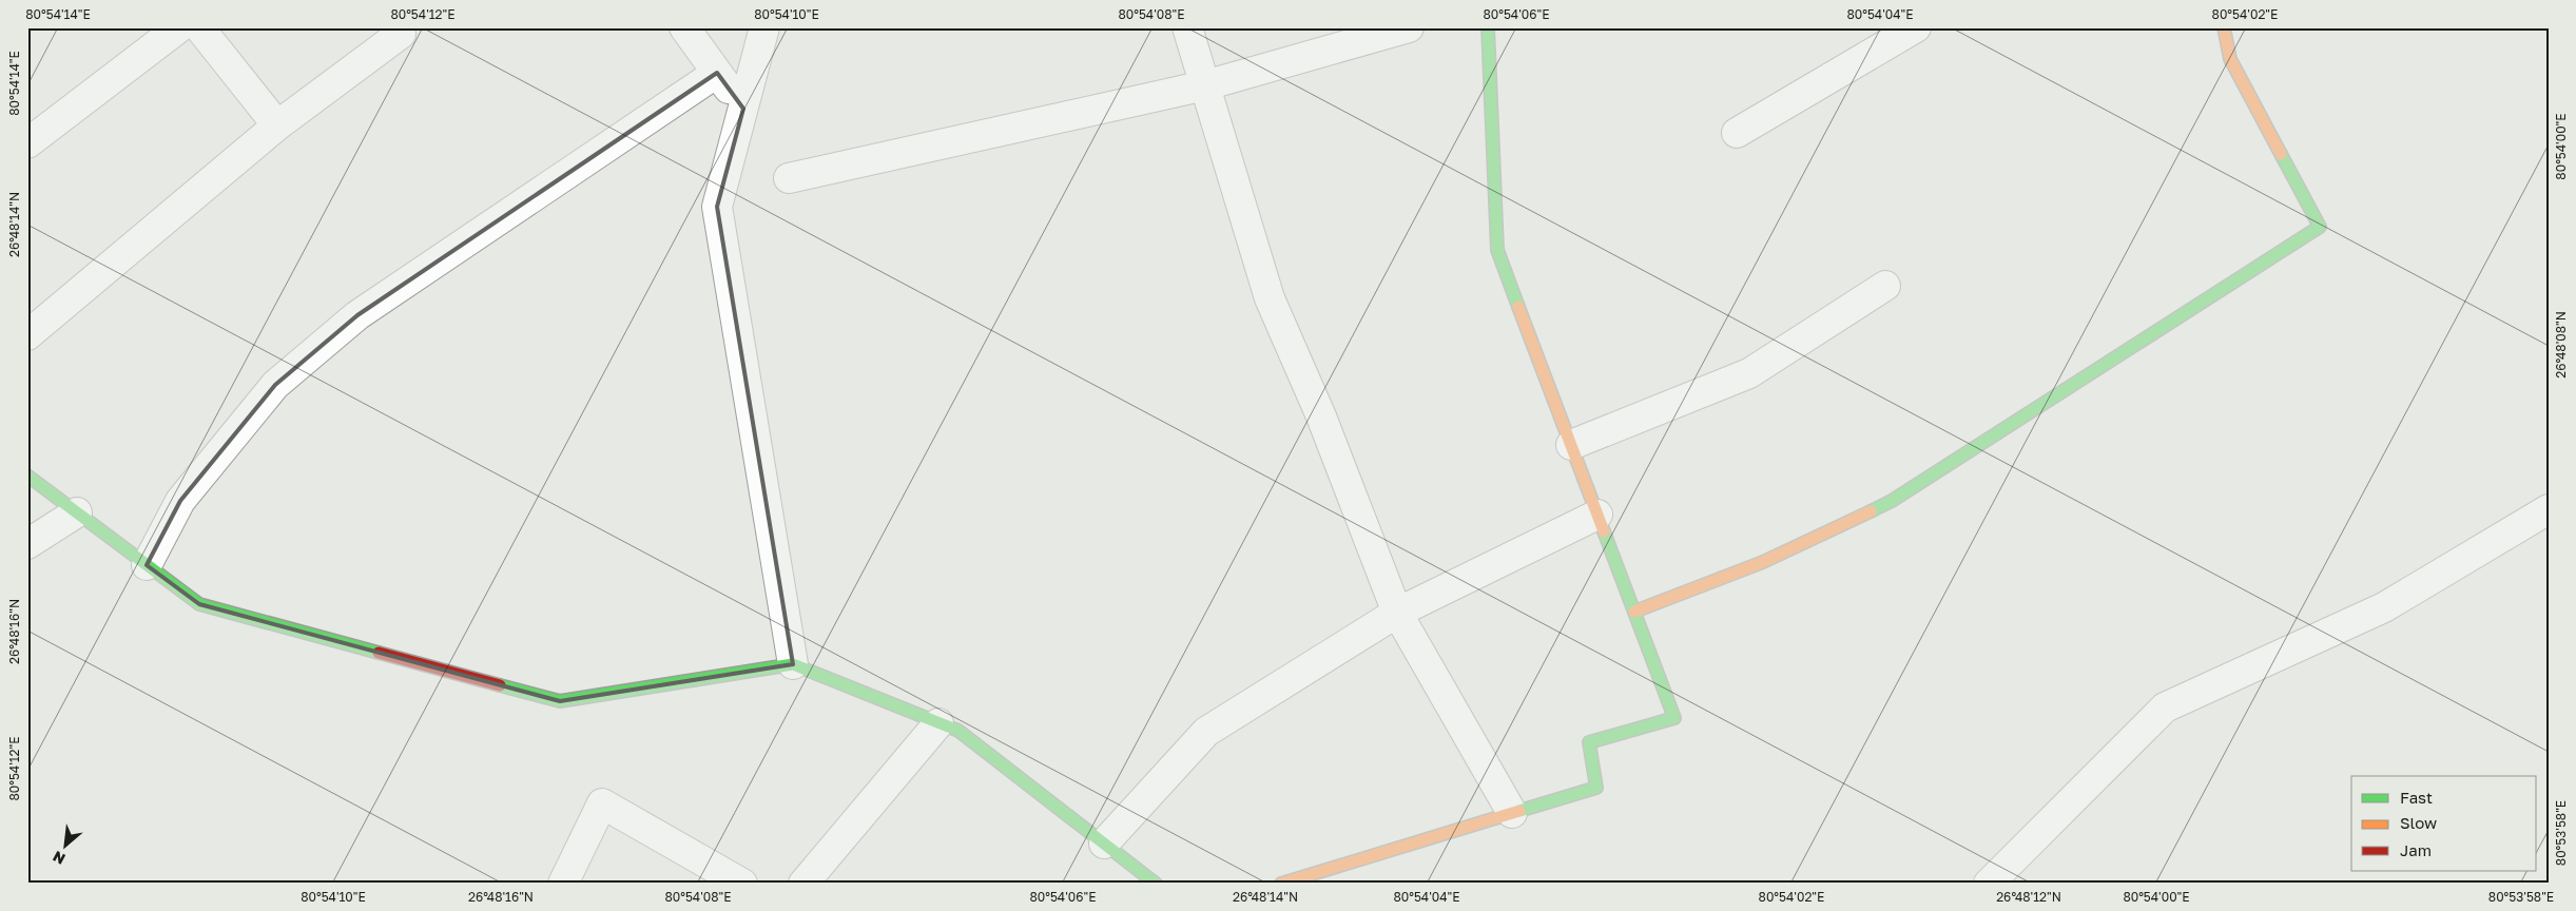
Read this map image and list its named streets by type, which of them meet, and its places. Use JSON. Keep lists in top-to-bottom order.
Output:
{
  "legend": ["Fast", "Slow", "Jam"],
  "north": "bottom left",
  "coordinates": [
    "80°54'14\"E",
    "80°54'12\"E",
    "80°54'10\"E",
    "80°54'08\"E",
    "80°54'06\"E",
    "80°54'04\"E",
    "80°54'02\"E",
    "80°54'00\"E",
    "26°48'14\"N",
    "26°48'08\"N",
    "26°48'16\"N",
    "80°53'58\"E",
    "26°48'12\"N"
  ]
}
